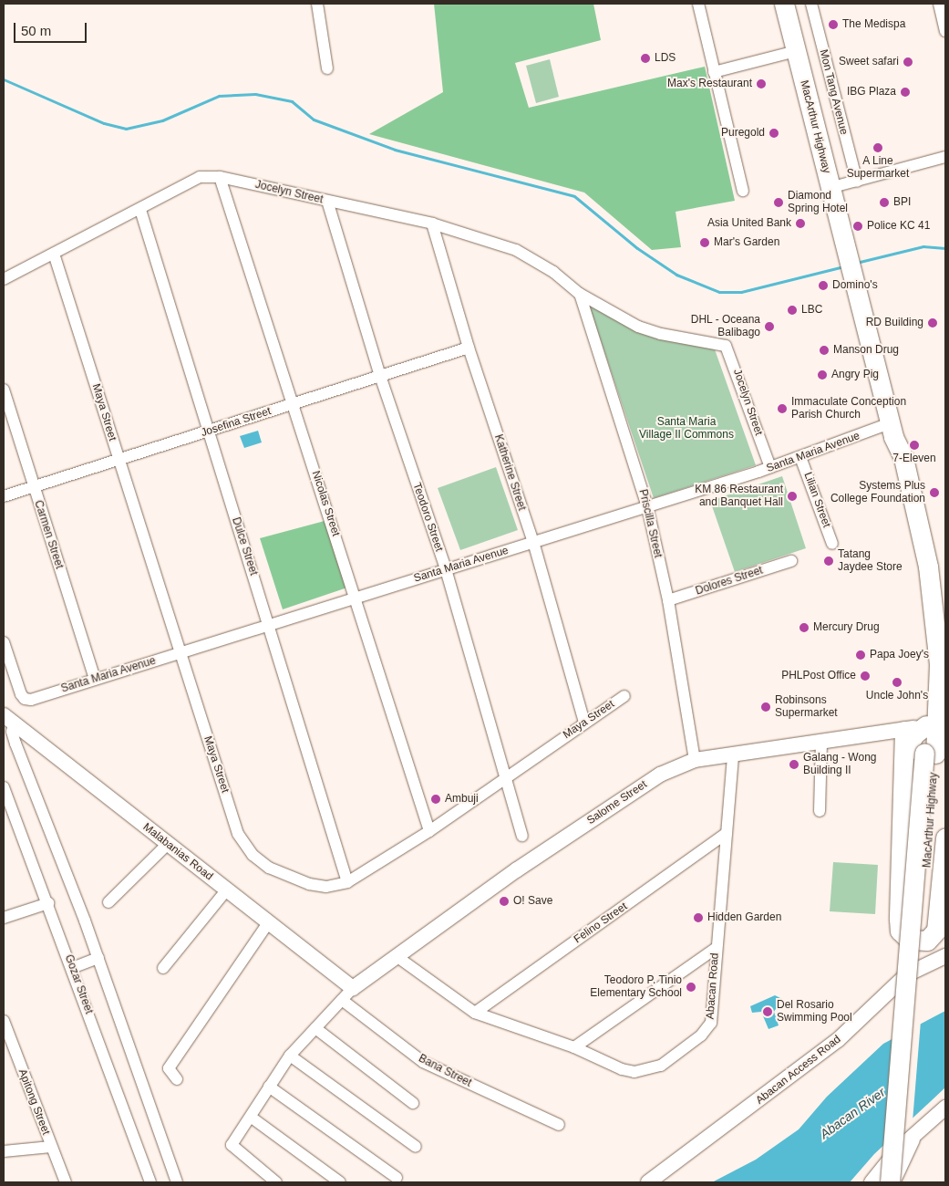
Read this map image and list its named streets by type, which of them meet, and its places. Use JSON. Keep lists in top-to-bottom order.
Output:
{
  "streets": {
    "highway": ["MacArthur Highway"],
    "main road": ["Salome Street", "Malabanias Road", "Abacan Access Road"],
    "street": [
      "Mon Tang Avenue",
      "Jocelyn Street",
      "Maya Street",
      "Josefina Street",
      "Santa Maria Avenue",
      "Katherine Street",
      "Lilian Street",
      "Nicolas Street",
      "Teodoro Street",
      "Priscilla Street",
      "Carmen Street",
      "Dulce Street",
      "Dolores Street",
      "Felino Street",
      "Gozar Street",
      "Abacan Road",
      "Bana Street",
      "Apitong Street"
    ]
  },
  "crossings": [
    ["MacArthur Highway", "Santa Maria Avenue"],
    ["MacArthur Highway", "Salome Street"],
    ["Jocelyn Street", "Maya Street"],
    ["Jocelyn Street", "Santa Maria Avenue"],
    ["Jocelyn Street", "Katherine Street"],
    ["Jocelyn Street", "Nicolas Street"],
    ["Jocelyn Street", "Teodoro Street"],
    ["Jocelyn Street", "Priscilla Street"],
    ["Jocelyn Street", "Dulce Street"],
    ["Maya Street", "Josefina Street"],
    ["Maya Street", "Santa Maria Avenue"],
    ["Maya Street", "Katherine Street"],
    ["Maya Street", "Nicolas Street"],
    ["Maya Street", "Teodoro Street"],
    ["Maya Street", "Dulce Street"],
    ["Josefina Street", "Katherine Street"],
    ["Josefina Street", "Nicolas Street"],
    ["Josefina Street", "Teodoro Street"],
    ["Josefina Street", "Carmen Street"],
    ["Josefina Street", "Dulce Street"],
    ["Santa Maria Avenue", "Katherine Street"],
    ["Santa Maria Avenue", "Lilian Street"],
    ["Santa Maria Avenue", "Nicolas Street"],
    ["Santa Maria Avenue", "Teodoro Street"],
    ["Santa Maria Avenue", "Priscilla Street"],
    ["Santa Maria Avenue", "Carmen Street"],
    ["Santa Maria Avenue", "Dulce Street"],
    ["Priscilla Street", "Dolores Street"],
    ["Priscilla Street", "Salome Street"],
    ["Salome Street", "Malabanias Road"],
    ["Salome Street", "Abacan Road"],
    ["Felino Street", "Abacan Road"]
  ],
  "water": ["Abacan River"],
  "parks": ["Santa Maria Village II Commons"],
  "places": [
    "The Medispa",
    "LDS",
    "Sweet safari",
    "Max's Restaurant",
    "IBG Plaza",
    "Puregold",
    "A Line Supermarket",
    "Diamond Spring Hotel",
    "BPI",
    "Asia United Bank",
    "Police KC 41",
    "Mar's Garden",
    "Domino's",
    "LBC",
    "RD Building",
    "DHL - Oceana Balibago",
    "Manson Drug",
    "Angry Pig",
    "Immaculate Conception Parish Church",
    "7-Eleven",
    "Systems Plus College Foundation",
    "KM 86 Restaurant and Banquet Hall",
    "Tatang Jaydee Store",
    "Mercury Drug",
    "Papa Joey's",
    "PHLPost Office",
    "Uncle John's",
    "Robinsons Supermarket",
    "Galang - Wong Building II",
    "Ambuji",
    "O! Save",
    "Hidden Garden",
    "Teodoro P. Tinio Elementary School",
    "Del Rosario Swimming Pool"
  ],
  "scale_bar": "50 m"
}
